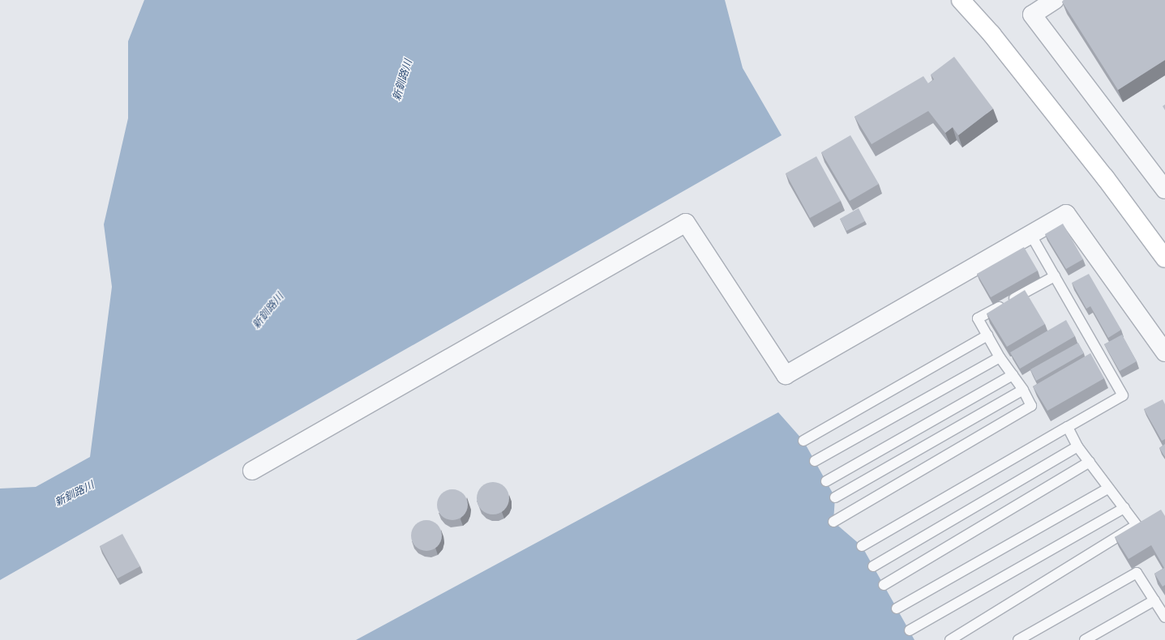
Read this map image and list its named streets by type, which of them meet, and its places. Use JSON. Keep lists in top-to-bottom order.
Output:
{
  "water": ["新釧路川"]
}
